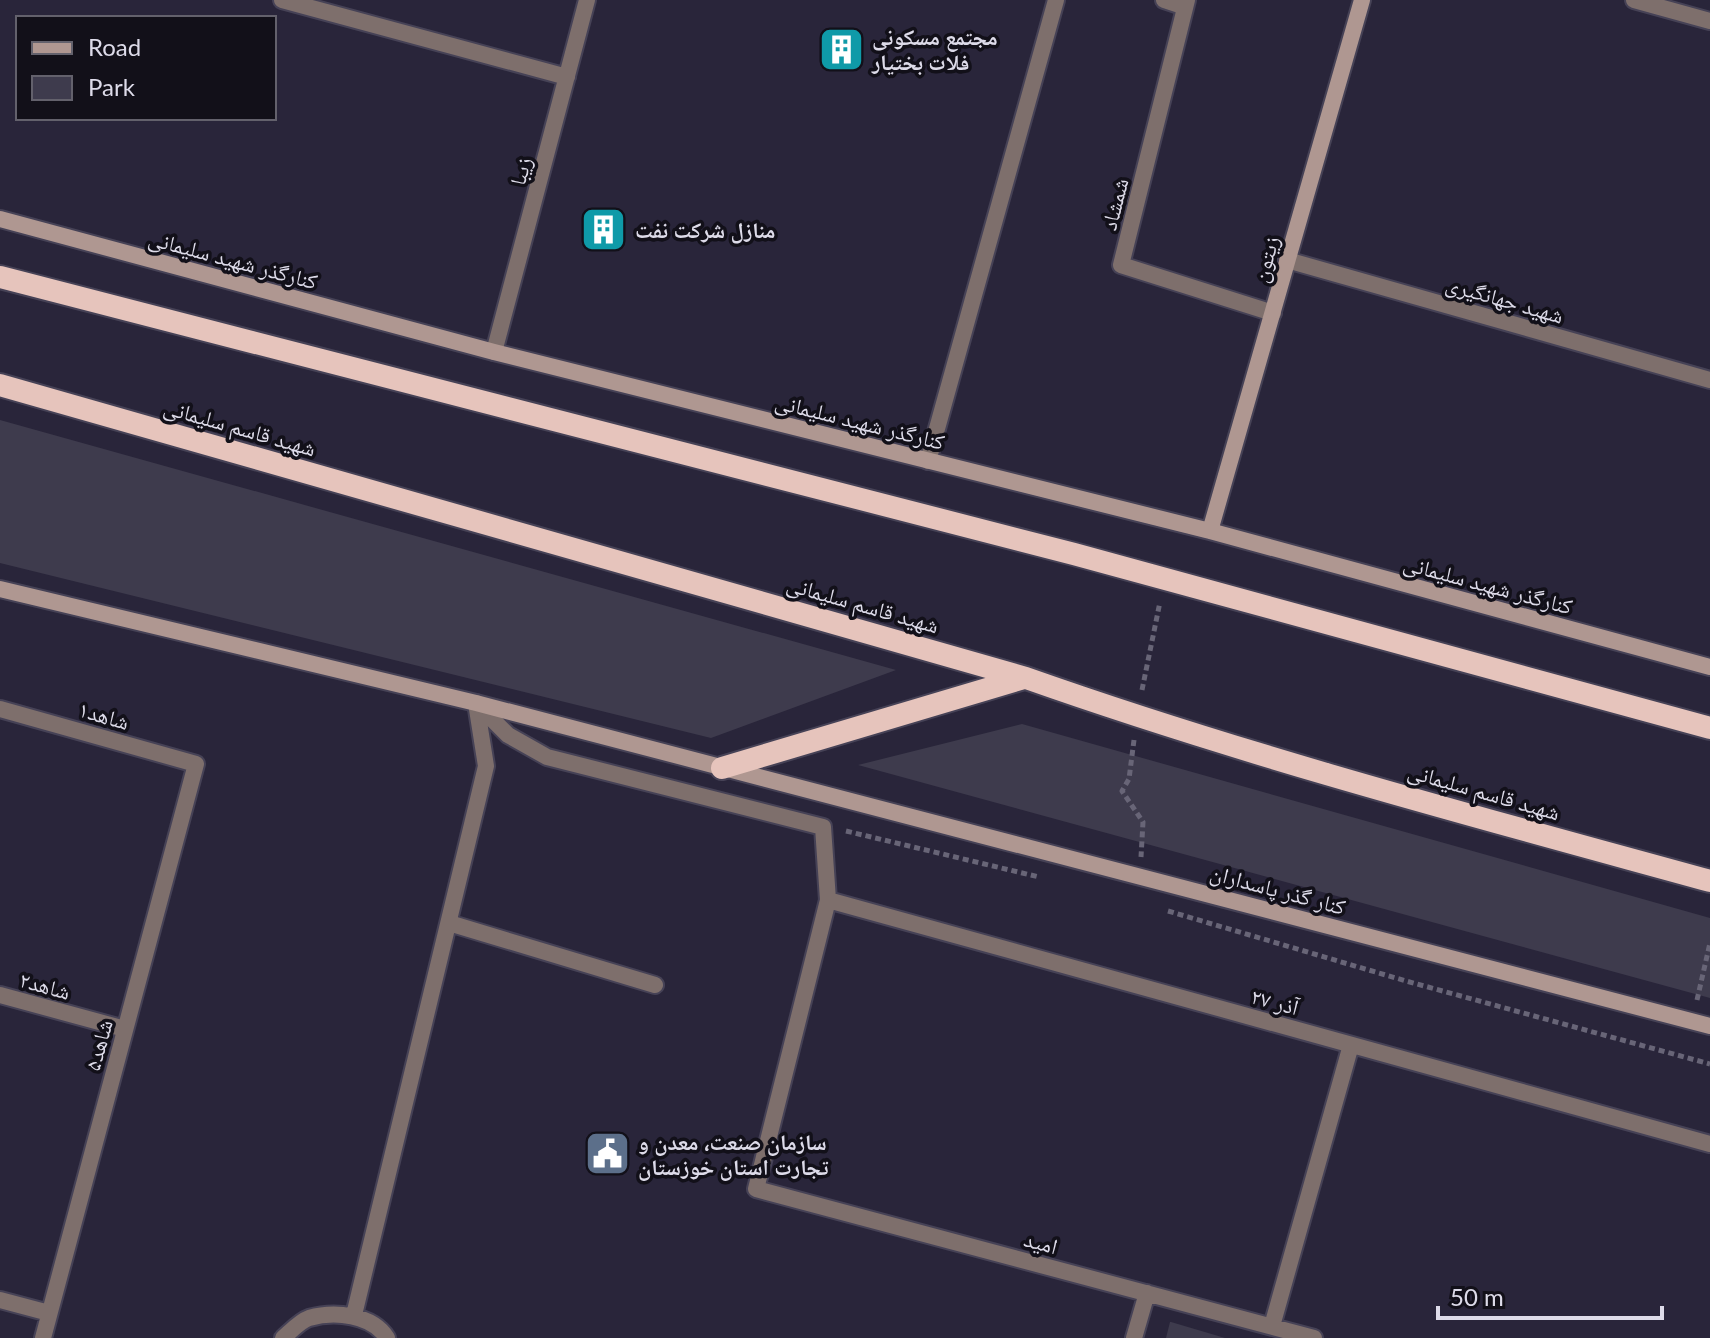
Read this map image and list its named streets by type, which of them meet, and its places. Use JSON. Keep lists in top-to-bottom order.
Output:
{
  "streets": {
    "highway": ["شهید قاسم سلیمانی"],
    "main road": ["کنارگذر شهید سلیمانی", "زیتون", "کنار گذر پاسداران"],
    "street": [
      "زیبا",
      "شمشاد",
      "شهید جهانگیری",
      "شاهد۱",
      "شاهد۲",
      "آذر ۲۷",
      "شاهد۵",
      "امید"
    ]
  },
  "crossings": [
    ["زیبا", "کنارگذر شهید سلیمانی"],
    ["شمشاد", "زیتون"],
    ["کنارگذر شهید سلیمانی", "زیتون"],
    ["زیتون", "شهید جهانگیری"],
    ["شاهد۱", "شاهد۵"],
    ["شاهد۲", "شاهد۵"],
    ["آذر ۲۷", "امید"]
  ],
  "places": {
    "building": ["مجتمع مسکونی فلات بختیار", "منازل شرکت نفت"],
    "public building": ["سازمان صنعت، معدن و تجارت استان خوزستان"]
  },
  "legend": ["Road", "Park"],
  "scale_bar": "50 m"
}
